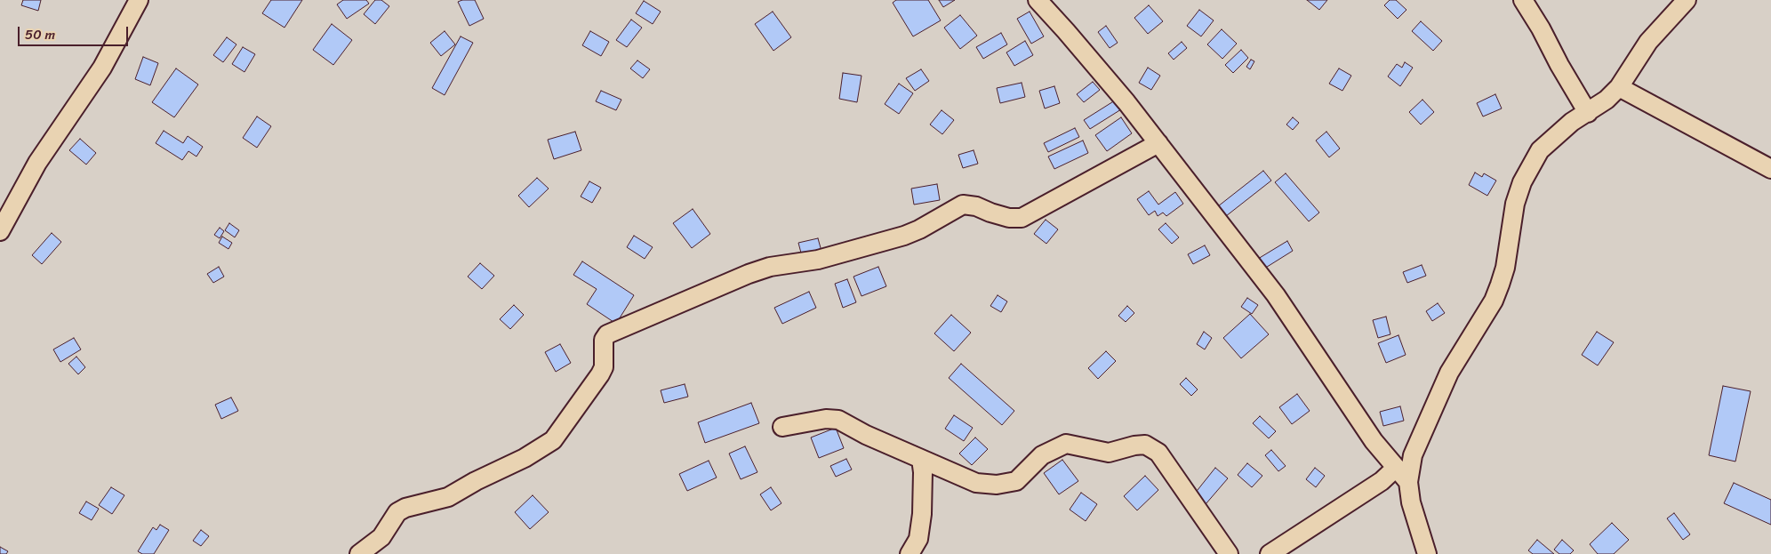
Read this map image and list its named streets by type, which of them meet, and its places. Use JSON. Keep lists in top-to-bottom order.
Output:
{
  "scale_bar": "50 m"
}
